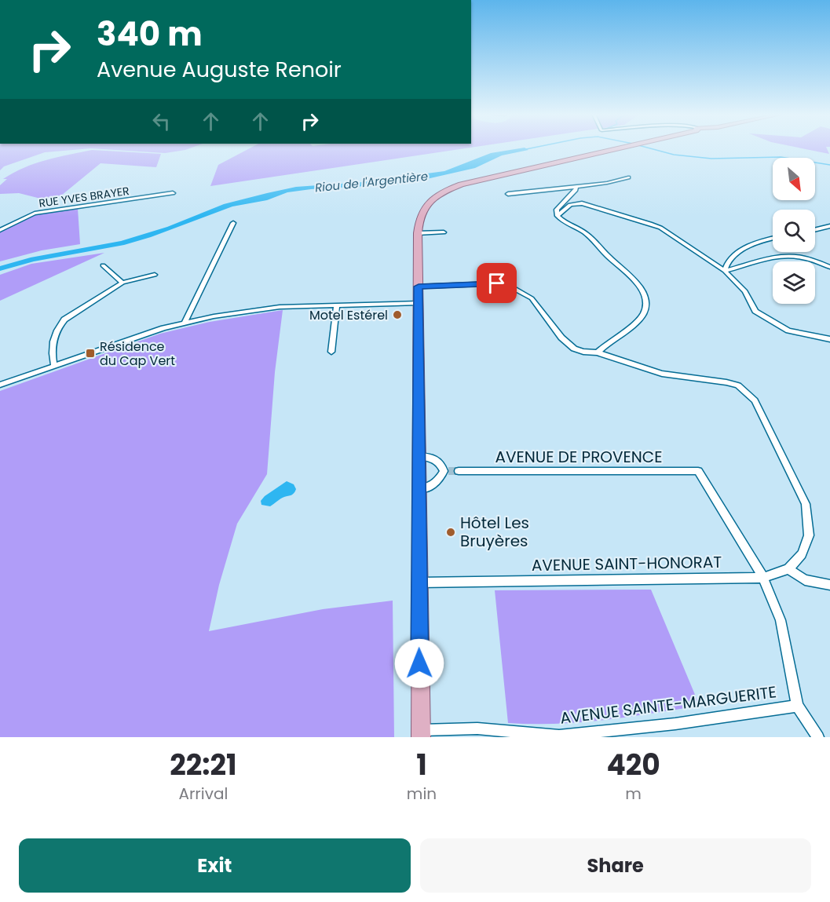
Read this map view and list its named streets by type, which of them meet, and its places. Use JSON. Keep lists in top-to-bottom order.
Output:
{
  "streets": {
    "street": [
      "RUE YVES BRAYER",
      "AVENUE DE PROVENCE",
      "AVENUE SAINT-HONORAT",
      "AVENUE SAINTE-MARGUERITE"
    ]
  },
  "crossings": [
    ["AVENUE DE PROVENCE", "AVENUE SAINT-HONORAT"]
  ],
  "water": ["Riou de l'Argentière"],
  "places": {
    "other": ["Motel Estérel", "Hôtel Les Bruyères"],
    "transit": ["Résidence du Cap Vert"]
  },
  "north": "bottom right",
  "page": {
    "turn": ["340 m", "Avenue Auguste Renoir"],
    "eta": [
      "22:21",
      "Arrival",
      "1",
      "min",
      "420",
      "m"
    ],
    "buttons": ["Exit", "Share"]
  }
}
